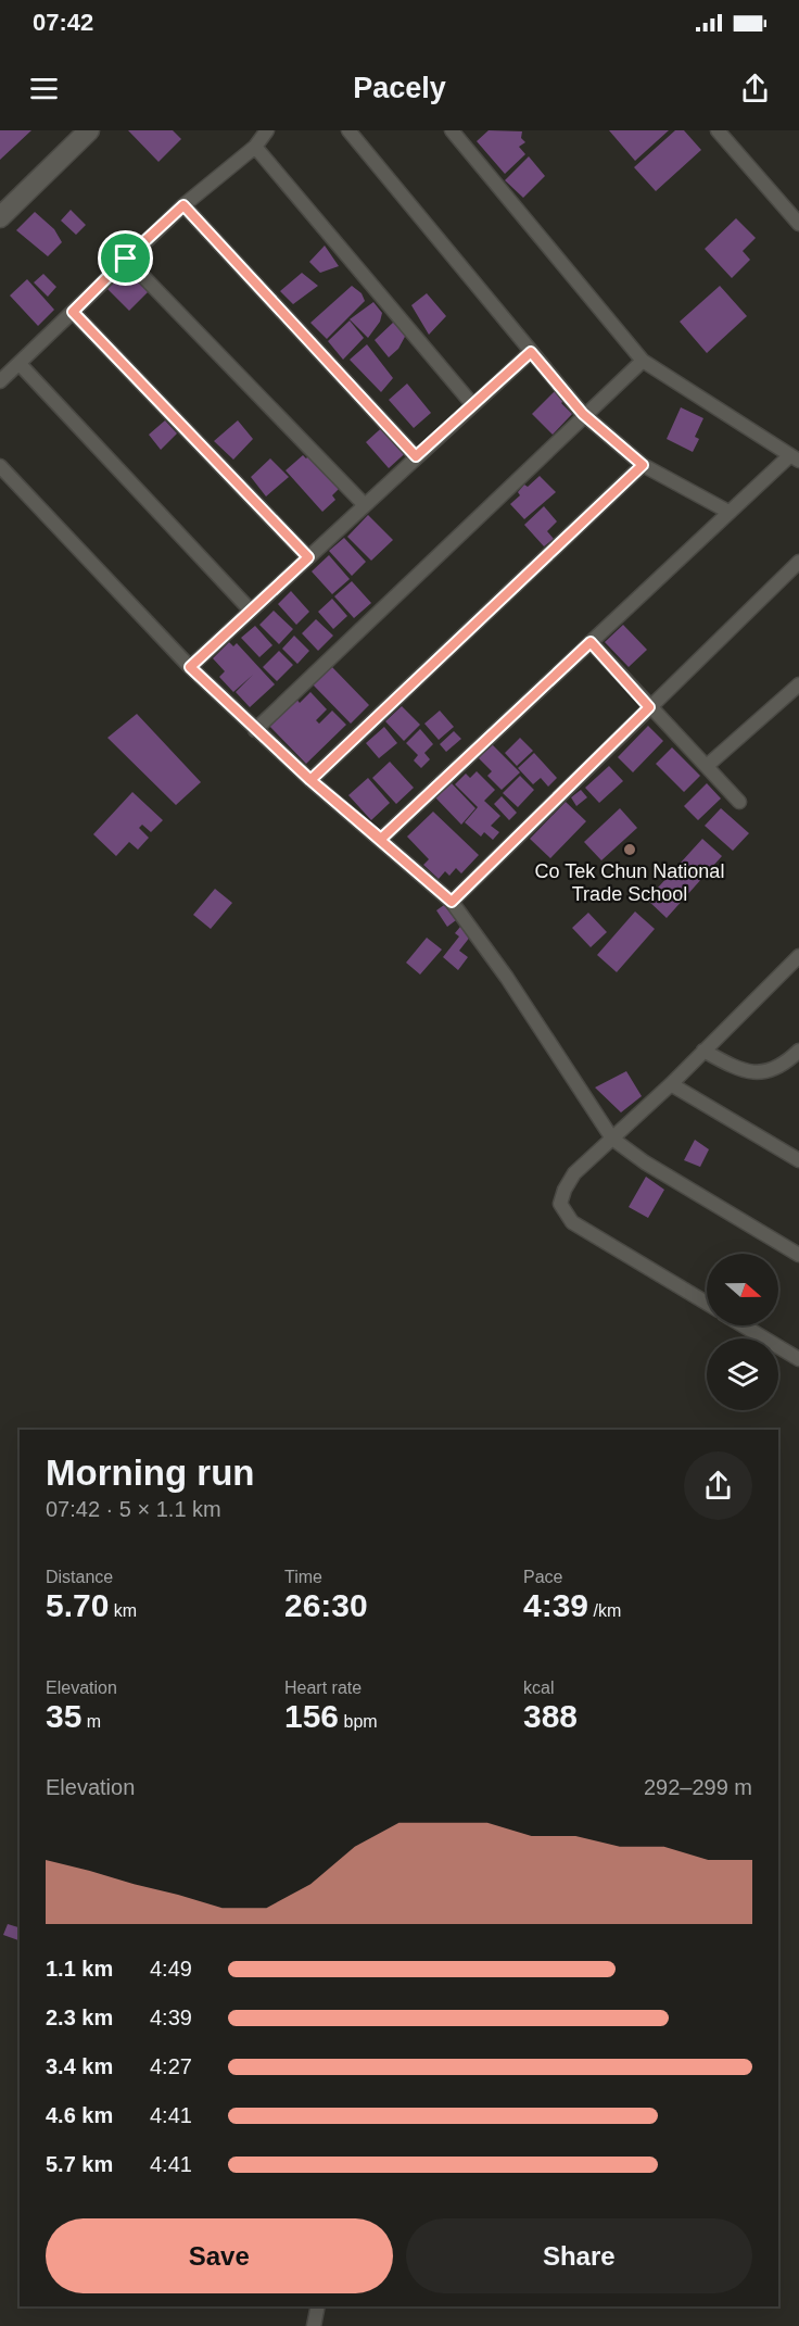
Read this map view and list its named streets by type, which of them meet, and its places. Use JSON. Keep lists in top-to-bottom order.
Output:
{
  "places": ["Co Tek Chun National Trade School"],
  "north": "right",
  "page": {
    "status": "07:42",
    "header": "Pacely",
    "heading": ["Morning run", "07:42 · 5 × 1.1 km"],
    "stats": [
      ["Distance", "5.70 km"],
      ["Time", "26:30"],
      ["Pace", "4:39 /km"],
      ["Elevation", "35 m"],
      ["Heart rate", "156 bpm"],
      ["kcal", "388"]
    ],
    "chart": ["Elevation", "292–299 m"],
    "list": [
      {
        "name": "1.1 km",
        "note": "4:49"
      },
      {
        "name": "2.3 km",
        "note": "4:39"
      },
      {
        "name": "3.4 km",
        "note": "4:27"
      },
      {
        "name": "4.6 km",
        "note": "4:41"
      },
      {
        "name": "5.7 km",
        "note": "4:41"
      }
    ],
    "buttons": ["Save", "Share"]
  }
}
